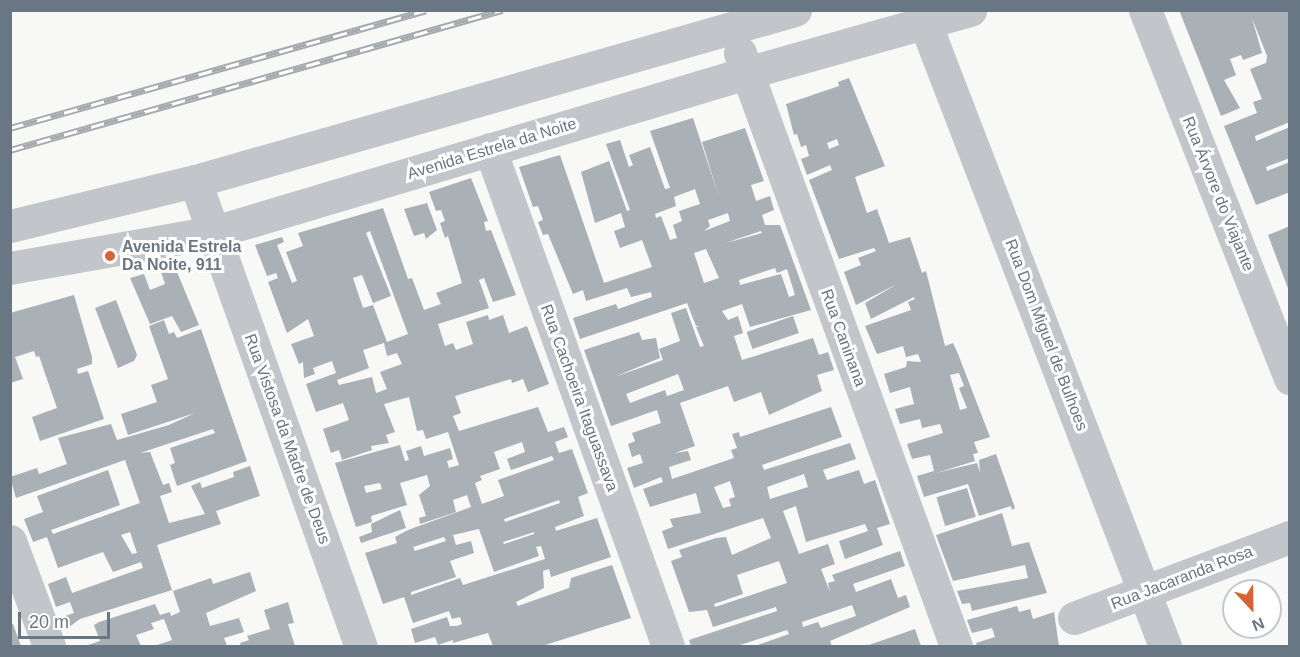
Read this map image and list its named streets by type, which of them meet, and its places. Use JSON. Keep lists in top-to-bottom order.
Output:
{
  "streets": {
    "street": [
      "Avenida Estrela da Noite",
      "Rua Árvore do Viajante",
      "Rua Dom Miguel de Bulhoes",
      "Rua Caninana",
      "Rua Cachoeira Itaguassava",
      "Rua Vistosa da Madre de Deus",
      "Rua Jacaranda Rosa"
    ]
  },
  "crossings": [
    ["Avenida Estrela da Noite", "Rua Dom Miguel de Bulhoes"],
    ["Avenida Estrela da Noite", "Rua Caninana"],
    ["Avenida Estrela da Noite", "Rua Cachoeira Itaguassava"],
    ["Avenida Estrela da Noite", "Rua Vistosa da Madre de Deus"],
    ["Rua Dom Miguel de Bulhoes", "Rua Jacaranda Rosa"]
  ],
  "places": ["Avenida Estrela Da Noite, 911"],
  "scale_bar": "20 m",
  "north": "bottom"
}
